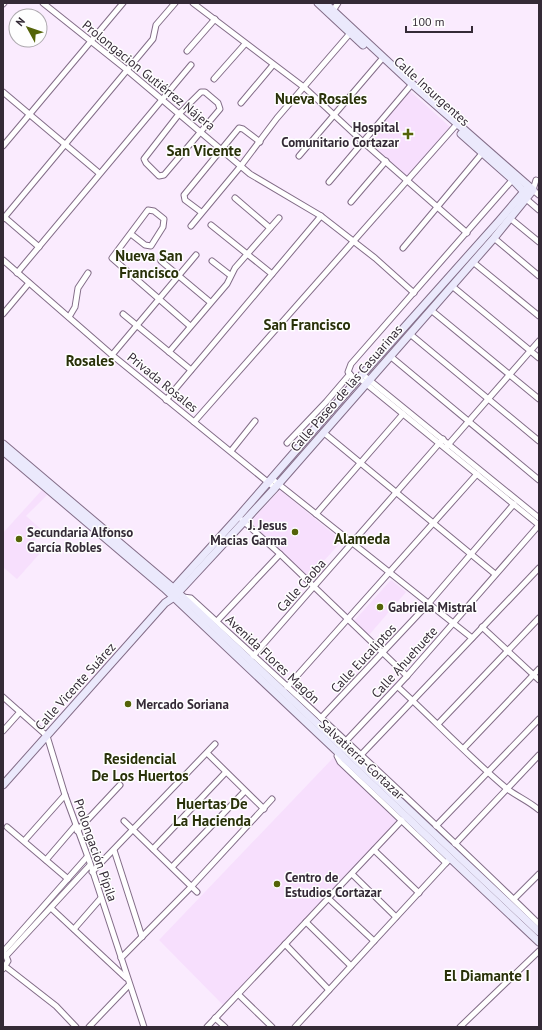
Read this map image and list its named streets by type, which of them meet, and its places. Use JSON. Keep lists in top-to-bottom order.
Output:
{
  "streets": {
    "main road": [
      "Calle Insurgentes",
      "Calle Paseo de las Casuarinas",
      "Calle Vicente Suárez",
      "Salvatierra-Cortazar"
    ],
    "street": [
      "Prolongacion Gutiérrez Nájera",
      "Privada Rosales",
      "Calle Caoba",
      "Calle Eucaliptos",
      "Avenida Flores Magón",
      "Calle Ahuehuete",
      "Prolongación Pípila"
    ]
  },
  "crossings": [
    ["Calle Insurgentes", "Calle Paseo de las Casuarinas"],
    ["Privada Rosales", "Calle Paseo de las Casuarinas"],
    ["Privada Rosales", "Calle Caoba"],
    ["Privada Rosales", "Calle Eucaliptos"],
    ["Privada Rosales", "Calle Ahuehuete"],
    ["Calle Paseo de las Casuarinas", "Avenida Flores Magón"],
    ["Calle Paseo de las Casuarinas", "Calle Vicente Suárez"],
    ["Calle Paseo de las Casuarinas", "Salvatierra-Cortazar"],
    ["Calle Caoba", "Avenida Flores Magón"],
    ["Calle Eucaliptos", "Avenida Flores Magón"],
    ["Avenida Flores Magón", "Calle Ahuehuete"],
    ["Avenida Flores Magón", "Calle Vicente Suárez"],
    ["Avenida Flores Magón", "Salvatierra-Cortazar"],
    ["Calle Ahuehuete", "Salvatierra-Cortazar"],
    ["Calle Vicente Suárez", "Salvatierra-Cortazar"],
    ["Calle Vicente Suárez", "Prolongación Pípila"]
  ],
  "districts": [
    "Nueva Rosales",
    "San Vicente",
    "Nueva San Francisco",
    "San Francisco",
    "Rosales",
    "Alameda",
    "Residencial De Los Huertos",
    "Huertas De La Hacienda",
    "El Diamante I"
  ],
  "places": {
    "health": ["Hospital Comunitario Cortazar"],
    "other": [
      "J. Jesus Macias Garma",
      "Secundaria Alfonso García Robles",
      "Gabriela Mistral",
      "Mercado Soriana",
      "Centro de Estudios Cortazar"
    ]
  },
  "scale_bar": "100 m",
  "north": "top left"
}
